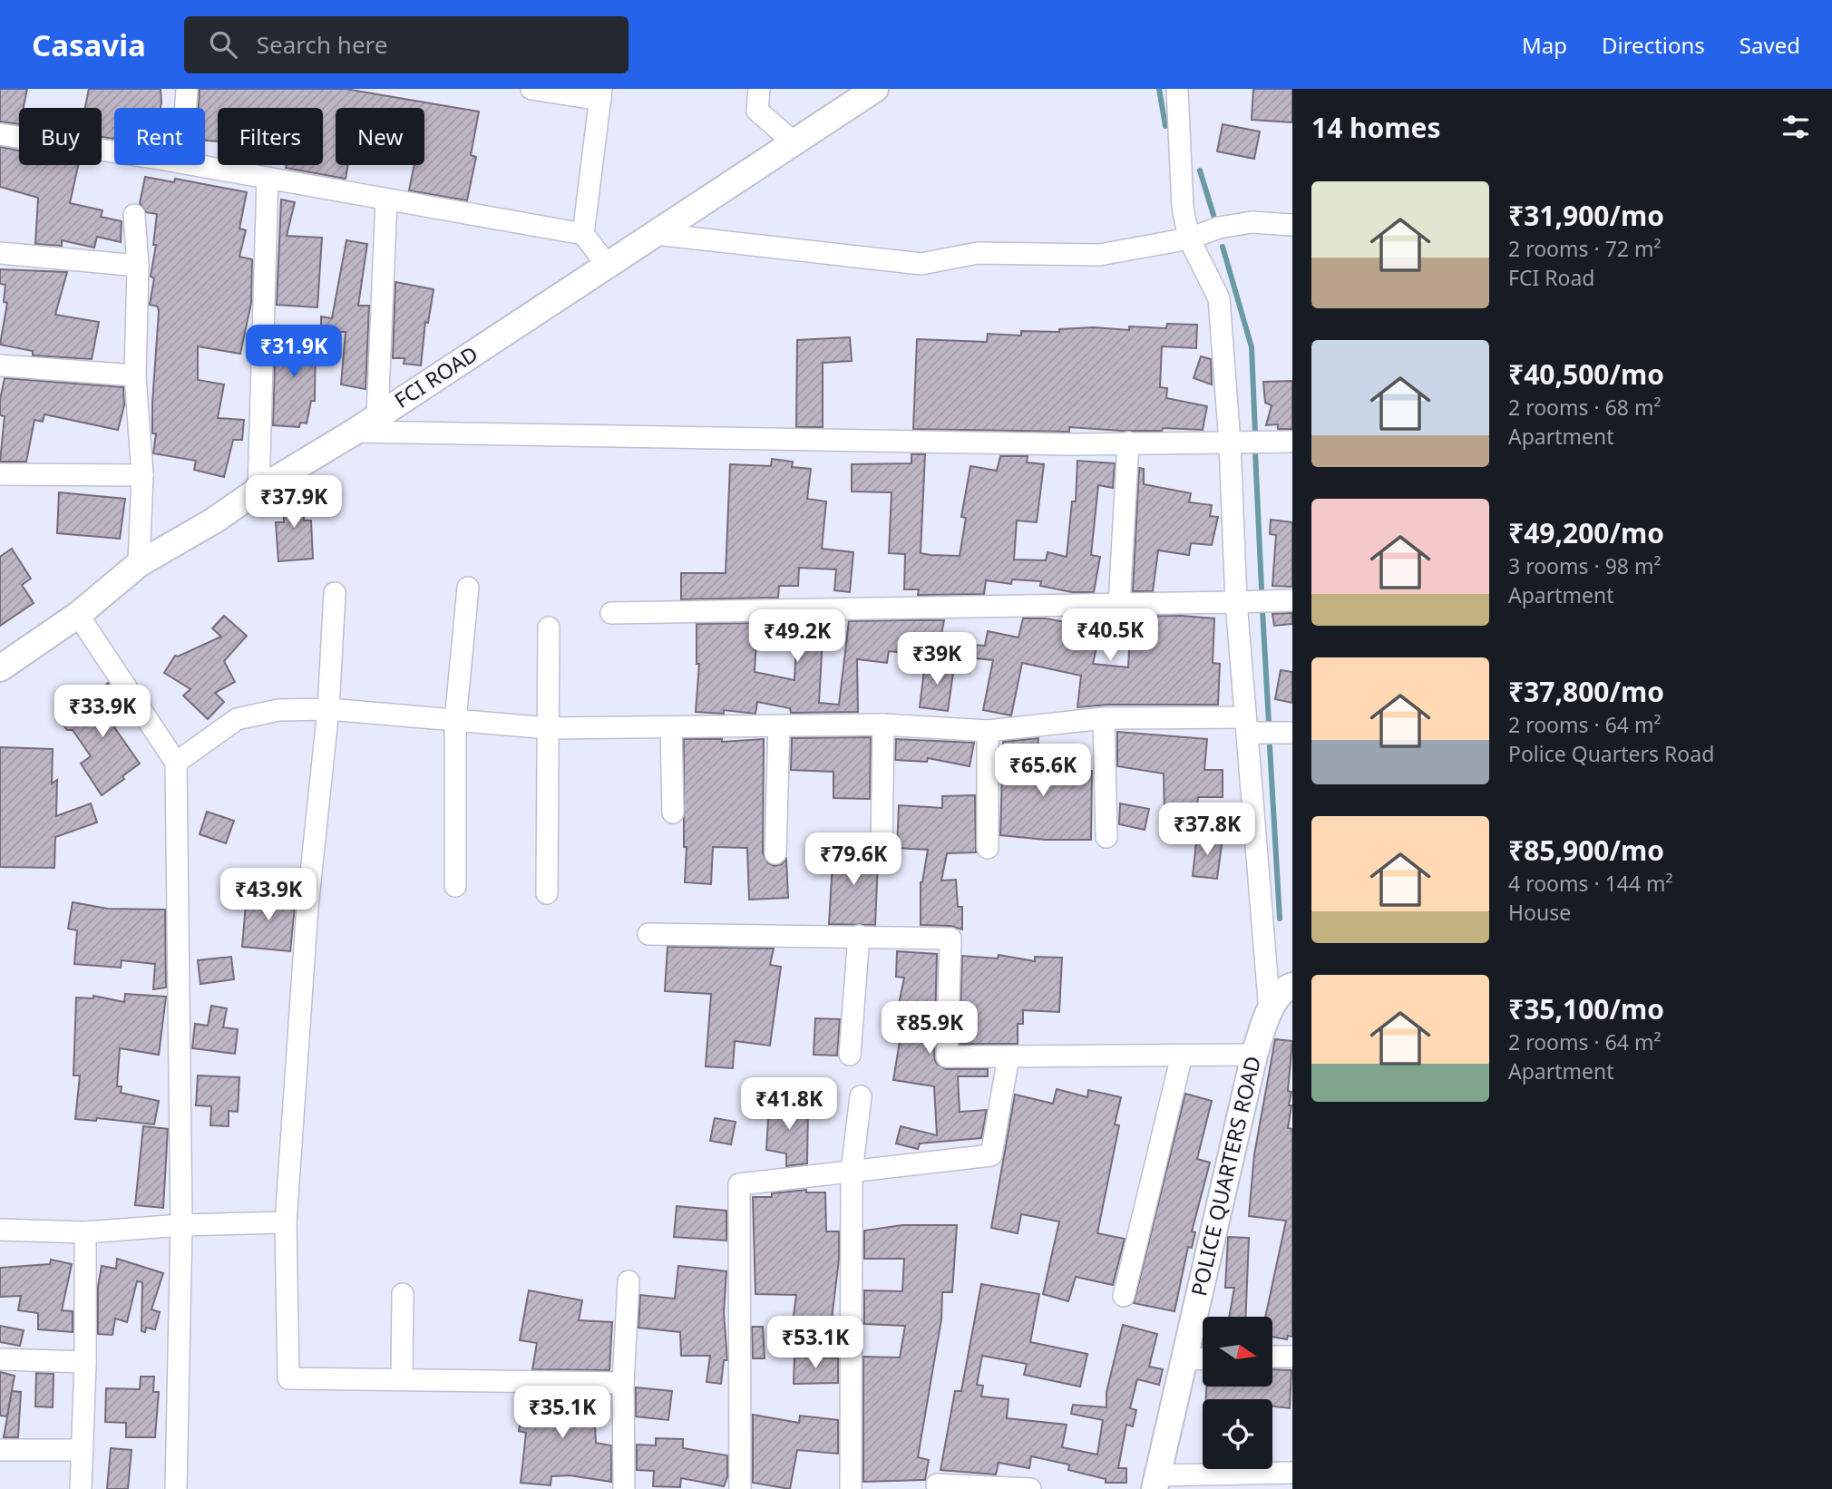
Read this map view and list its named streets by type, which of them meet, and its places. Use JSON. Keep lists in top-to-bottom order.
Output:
{
  "streets": {
    "street": ["FCI ROAD", "POLICE QUARTERS ROAD"]
  },
  "north": "right",
  "page": {
    "header": "Casavia",
    "search": "Search here",
    "nav": ["Map", "Directions", "Saved"],
    "heading": "14 homes",
    "chip": [
      "Buy",
      "Rent",
      "Filters",
      "New"
    ],
    "list": [
      {
        "name": "₹31,900/mo",
        "note": "2 rooms · 72 m² · FCI Road"
      },
      {
        "name": "₹40,500/mo",
        "note": "2 rooms · 68 m² · Apartment"
      },
      {
        "name": "₹49,200/mo",
        "note": "3 rooms · 98 m² · Apartment"
      },
      {
        "name": "₹37,800/mo",
        "note": "2 rooms · 64 m² · Police Quarters Road"
      },
      {
        "name": "₹85,900/mo",
        "note": "4 rooms · 144 m² · House"
      },
      {
        "name": "₹35,100/mo",
        "note": "2 rooms · 64 m² · Apartment"
      }
    ],
    "price": [
      "₹31.9K",
      "₹37.9K",
      "₹40.5K",
      "₹49.2K",
      "₹39K",
      "₹33.9K",
      "₹65.6K",
      "₹37.8K",
      "₹79.6K",
      "₹43.9K",
      "₹85.9K",
      "₹41.8K",
      "₹53.1K",
      "₹35.1K"
    ]
  }
}
